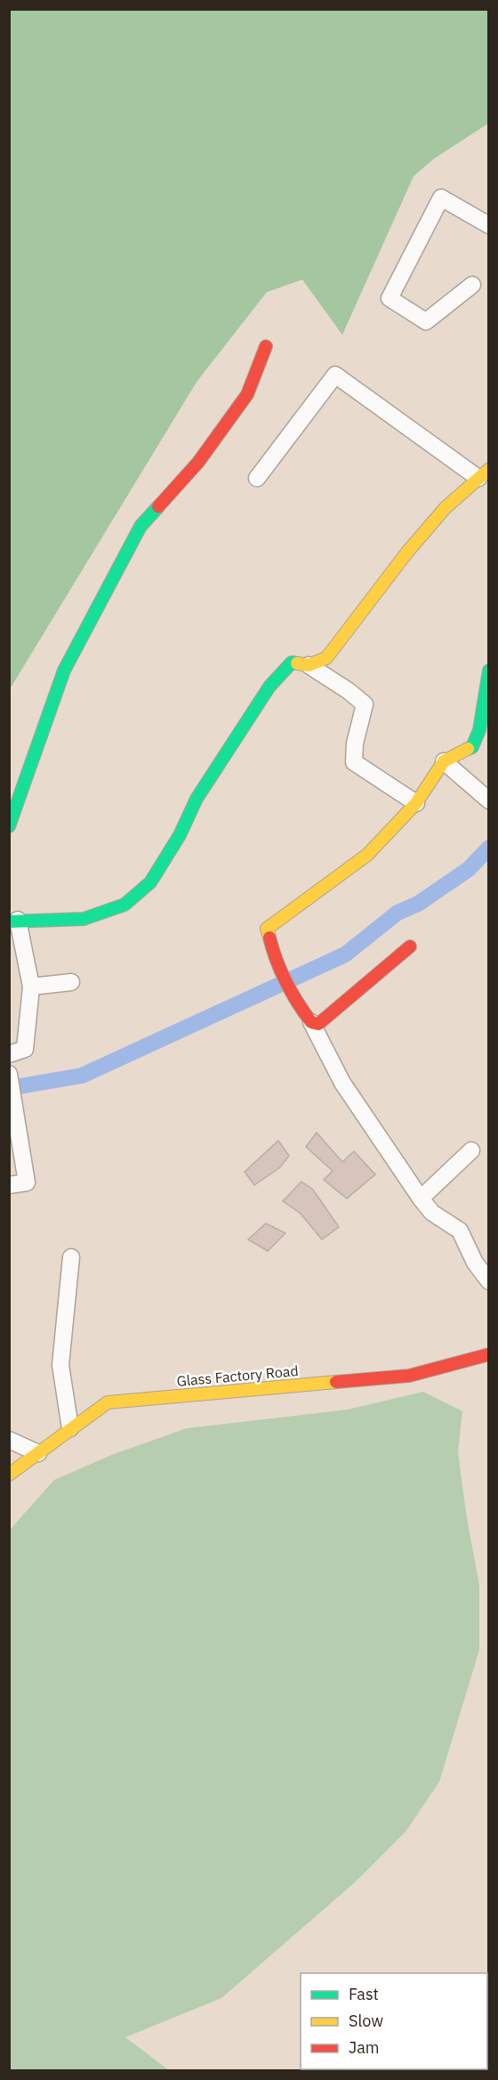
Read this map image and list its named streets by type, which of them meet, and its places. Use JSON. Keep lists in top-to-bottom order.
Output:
{
  "streets": {
    "street": ["Glass Factory Road"]
  },
  "legend": ["Fast", "Slow", "Jam"]
}
